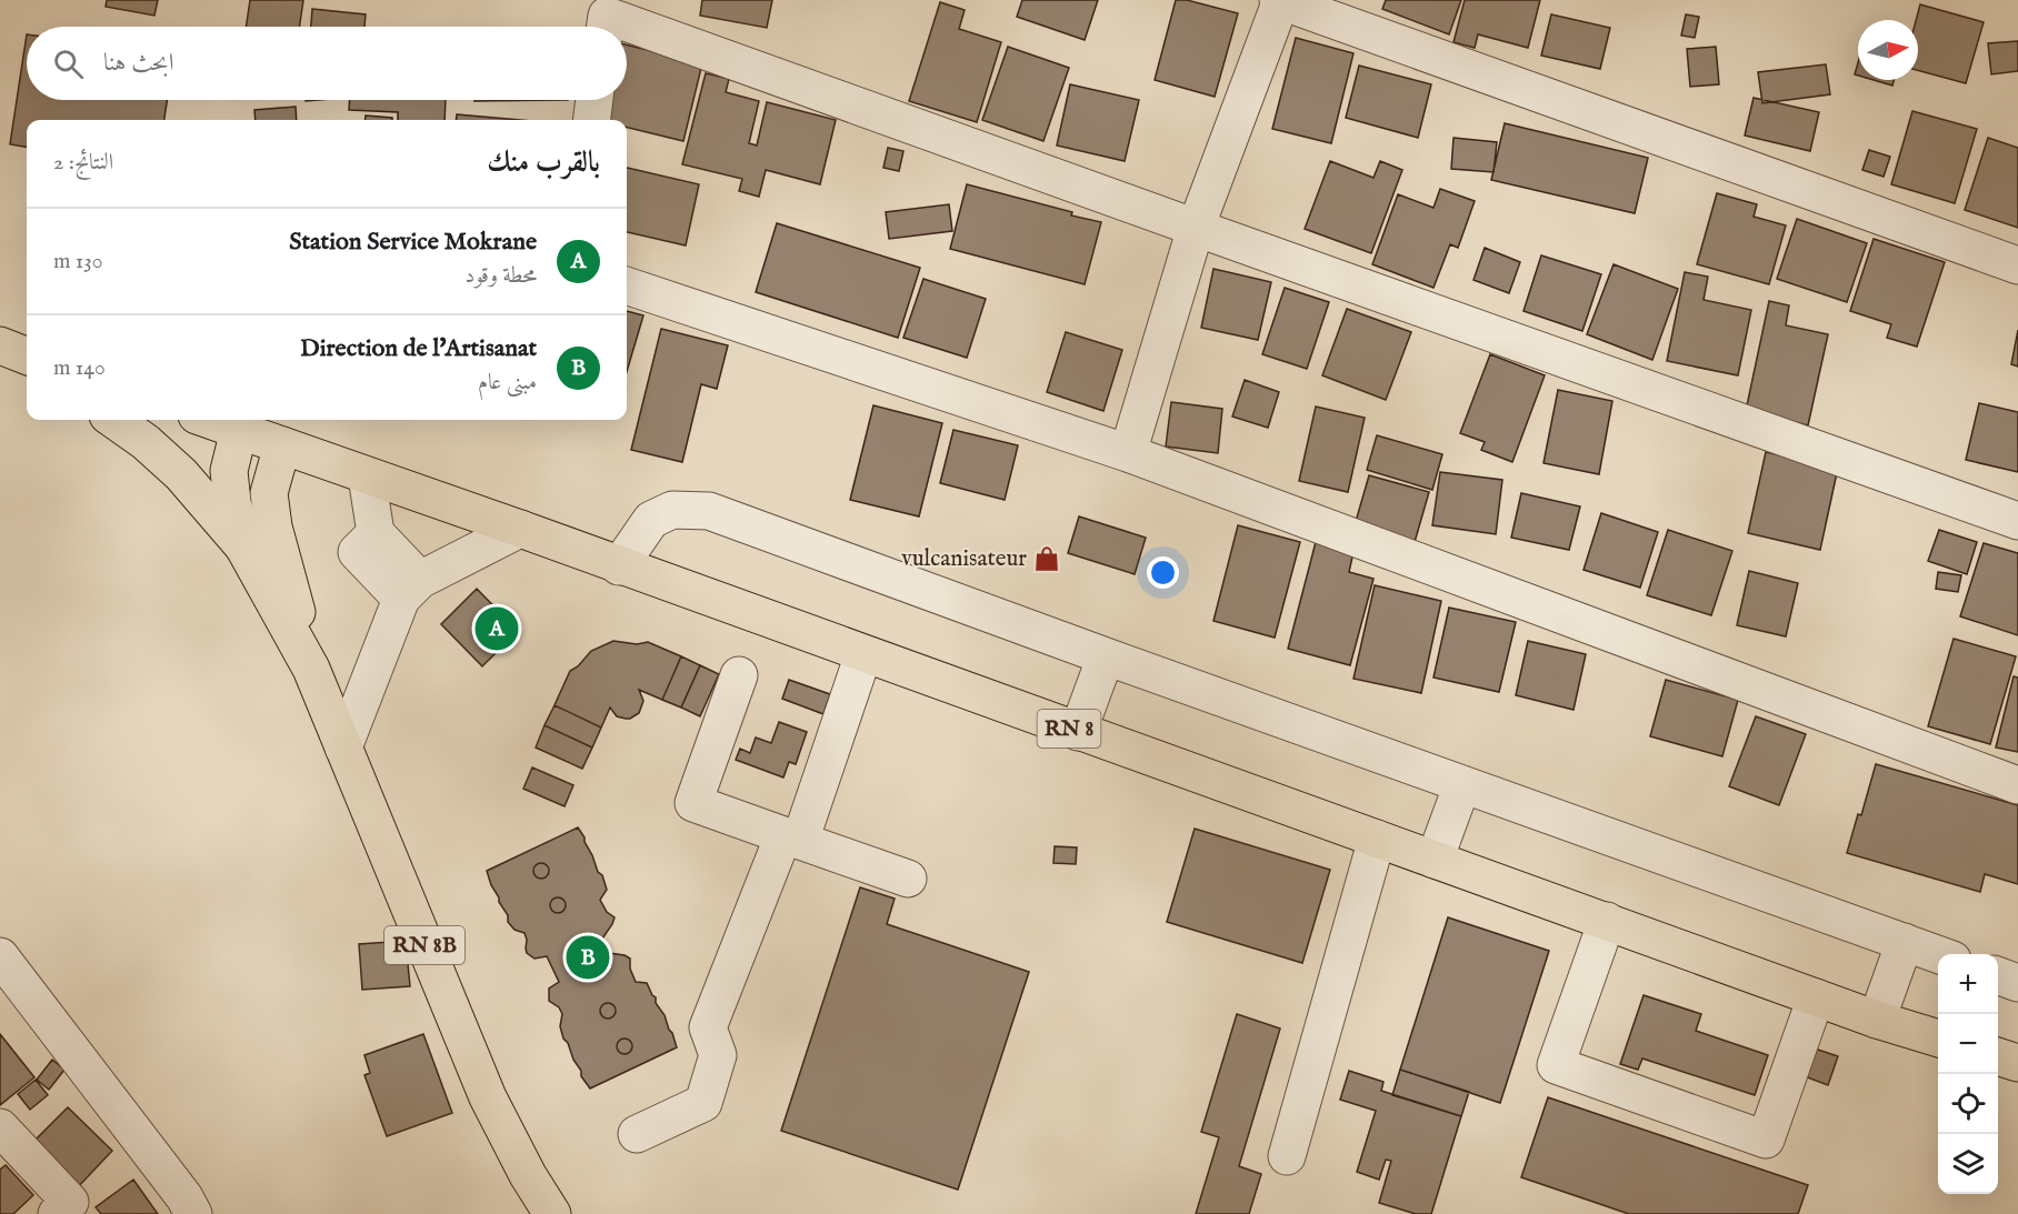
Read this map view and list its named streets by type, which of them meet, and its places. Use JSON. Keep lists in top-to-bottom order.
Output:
{
  "streets": {
    "main road": ["RN 8", "RN 8B"]
  },
  "crossings": [
    ["RN 8", "RN 8B"]
  ],
  "places": {
    "shop": ["vulcanisateur"]
  },
  "north": "right",
  "page": {
    "search": "ابحث هنا",
    "heading": ["بالقرب منك", "النتائج: 2"],
    "list": [
      {
        "mark": "A",
        "name": "Station Service Mokrane",
        "note": "محطة وقود",
        "value": "130 m"
      },
      {
        "mark": "B",
        "name": "Direction de l'Artisanat",
        "note": "مبنى عام",
        "value": "140 m"
      }
    ],
    "pins": ["A", "B"],
    "map_buttons": ["+", "−"]
  }
}
